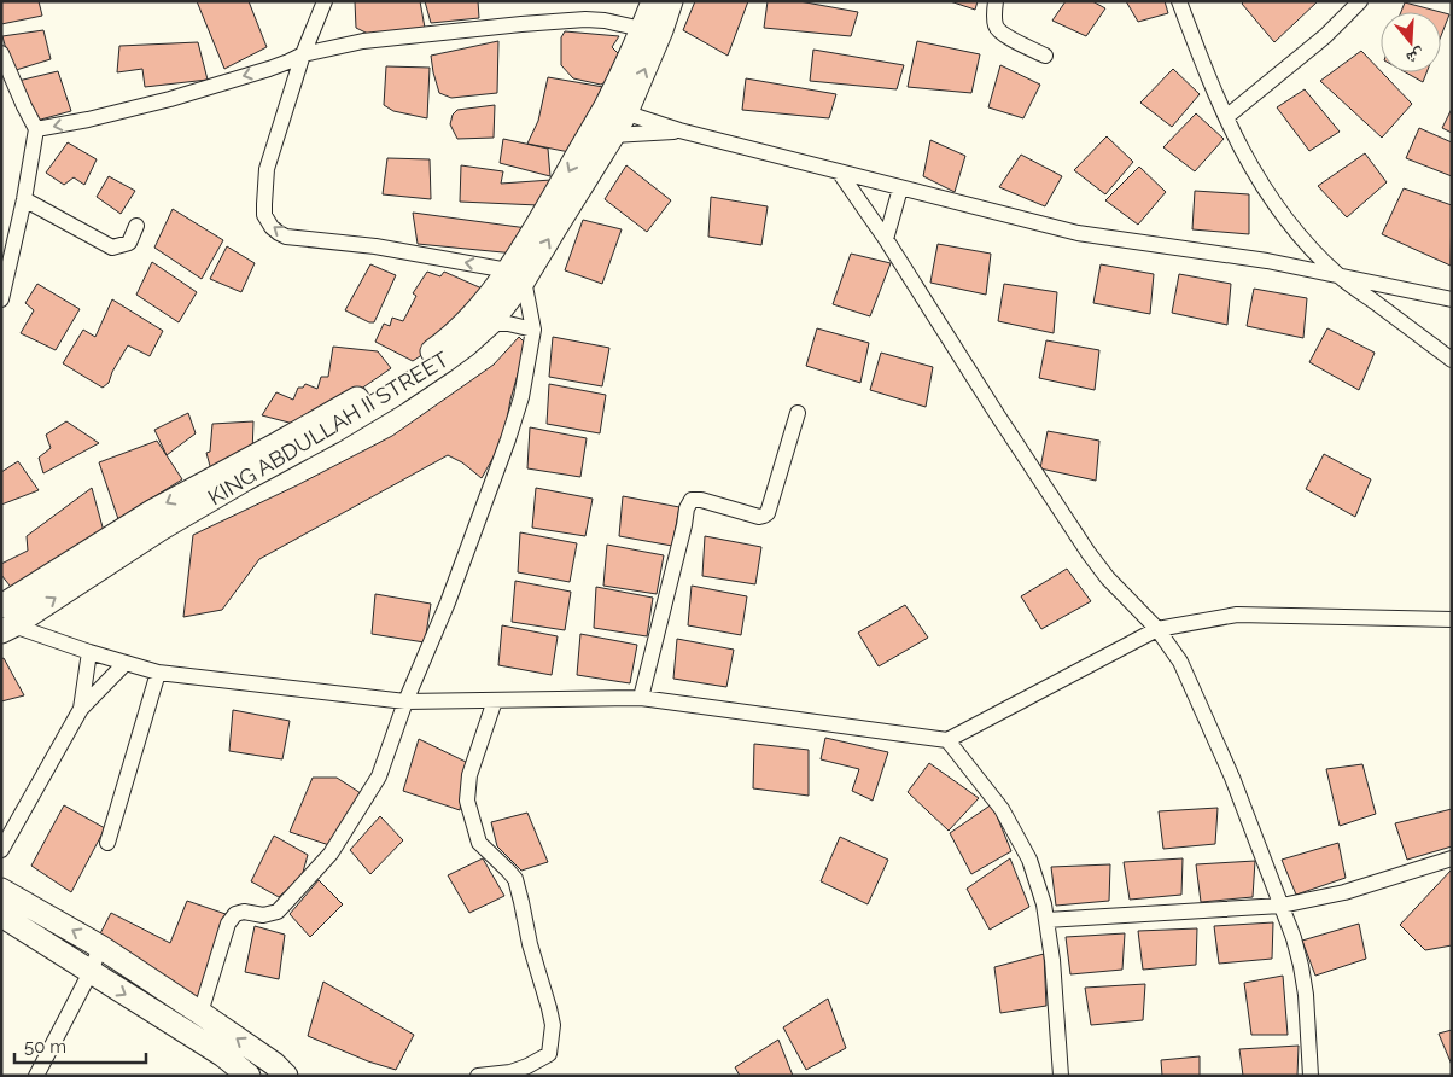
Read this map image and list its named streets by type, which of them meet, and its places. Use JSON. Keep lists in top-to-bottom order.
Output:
{
  "streets": {
    "main road": ["KING ABDULLAH II STREET"]
  },
  "scale_bar": "50 m",
  "north": "bottom"
}
